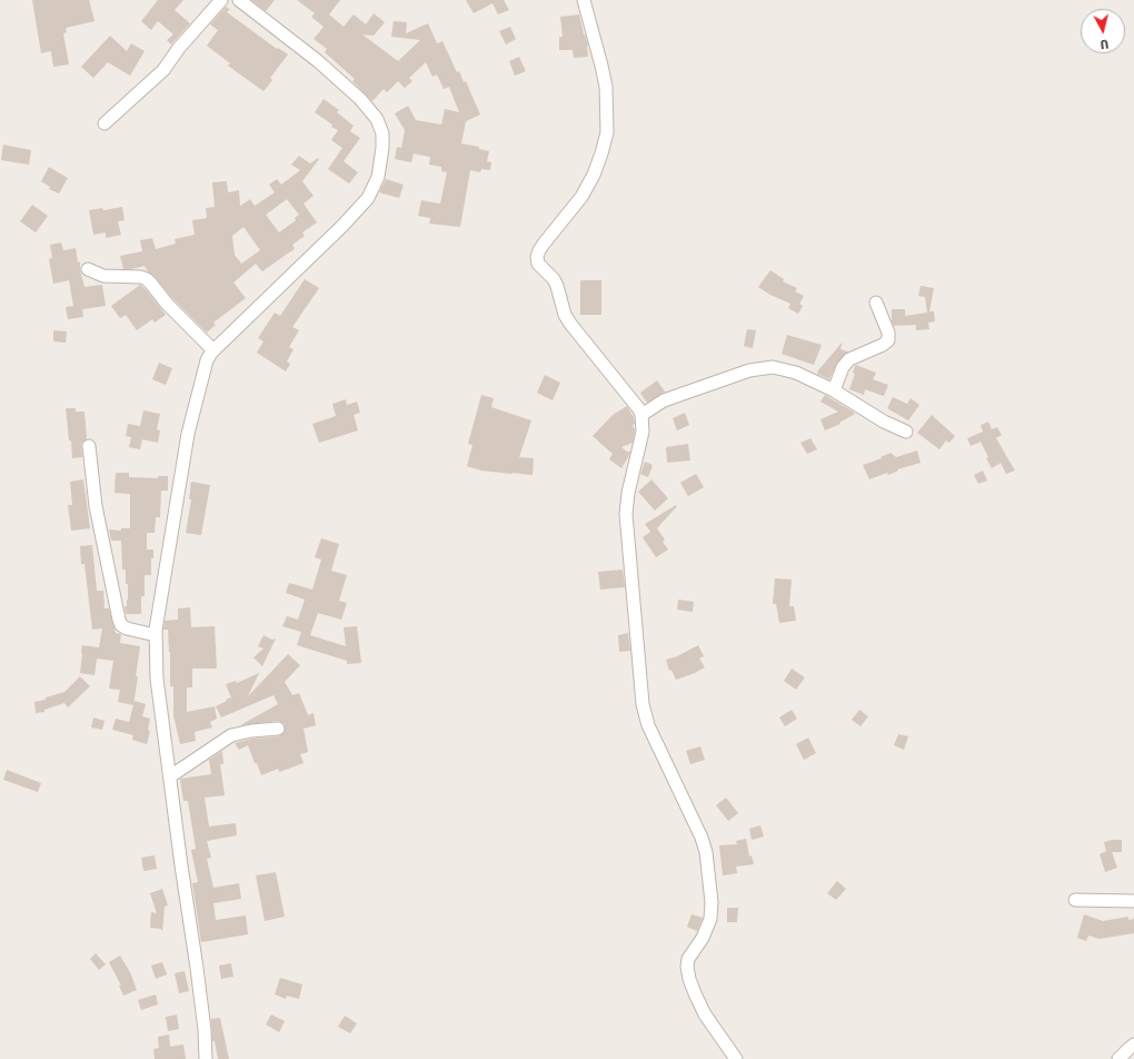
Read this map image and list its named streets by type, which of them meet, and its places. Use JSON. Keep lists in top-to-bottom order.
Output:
{
  "north": "bottom"
}
